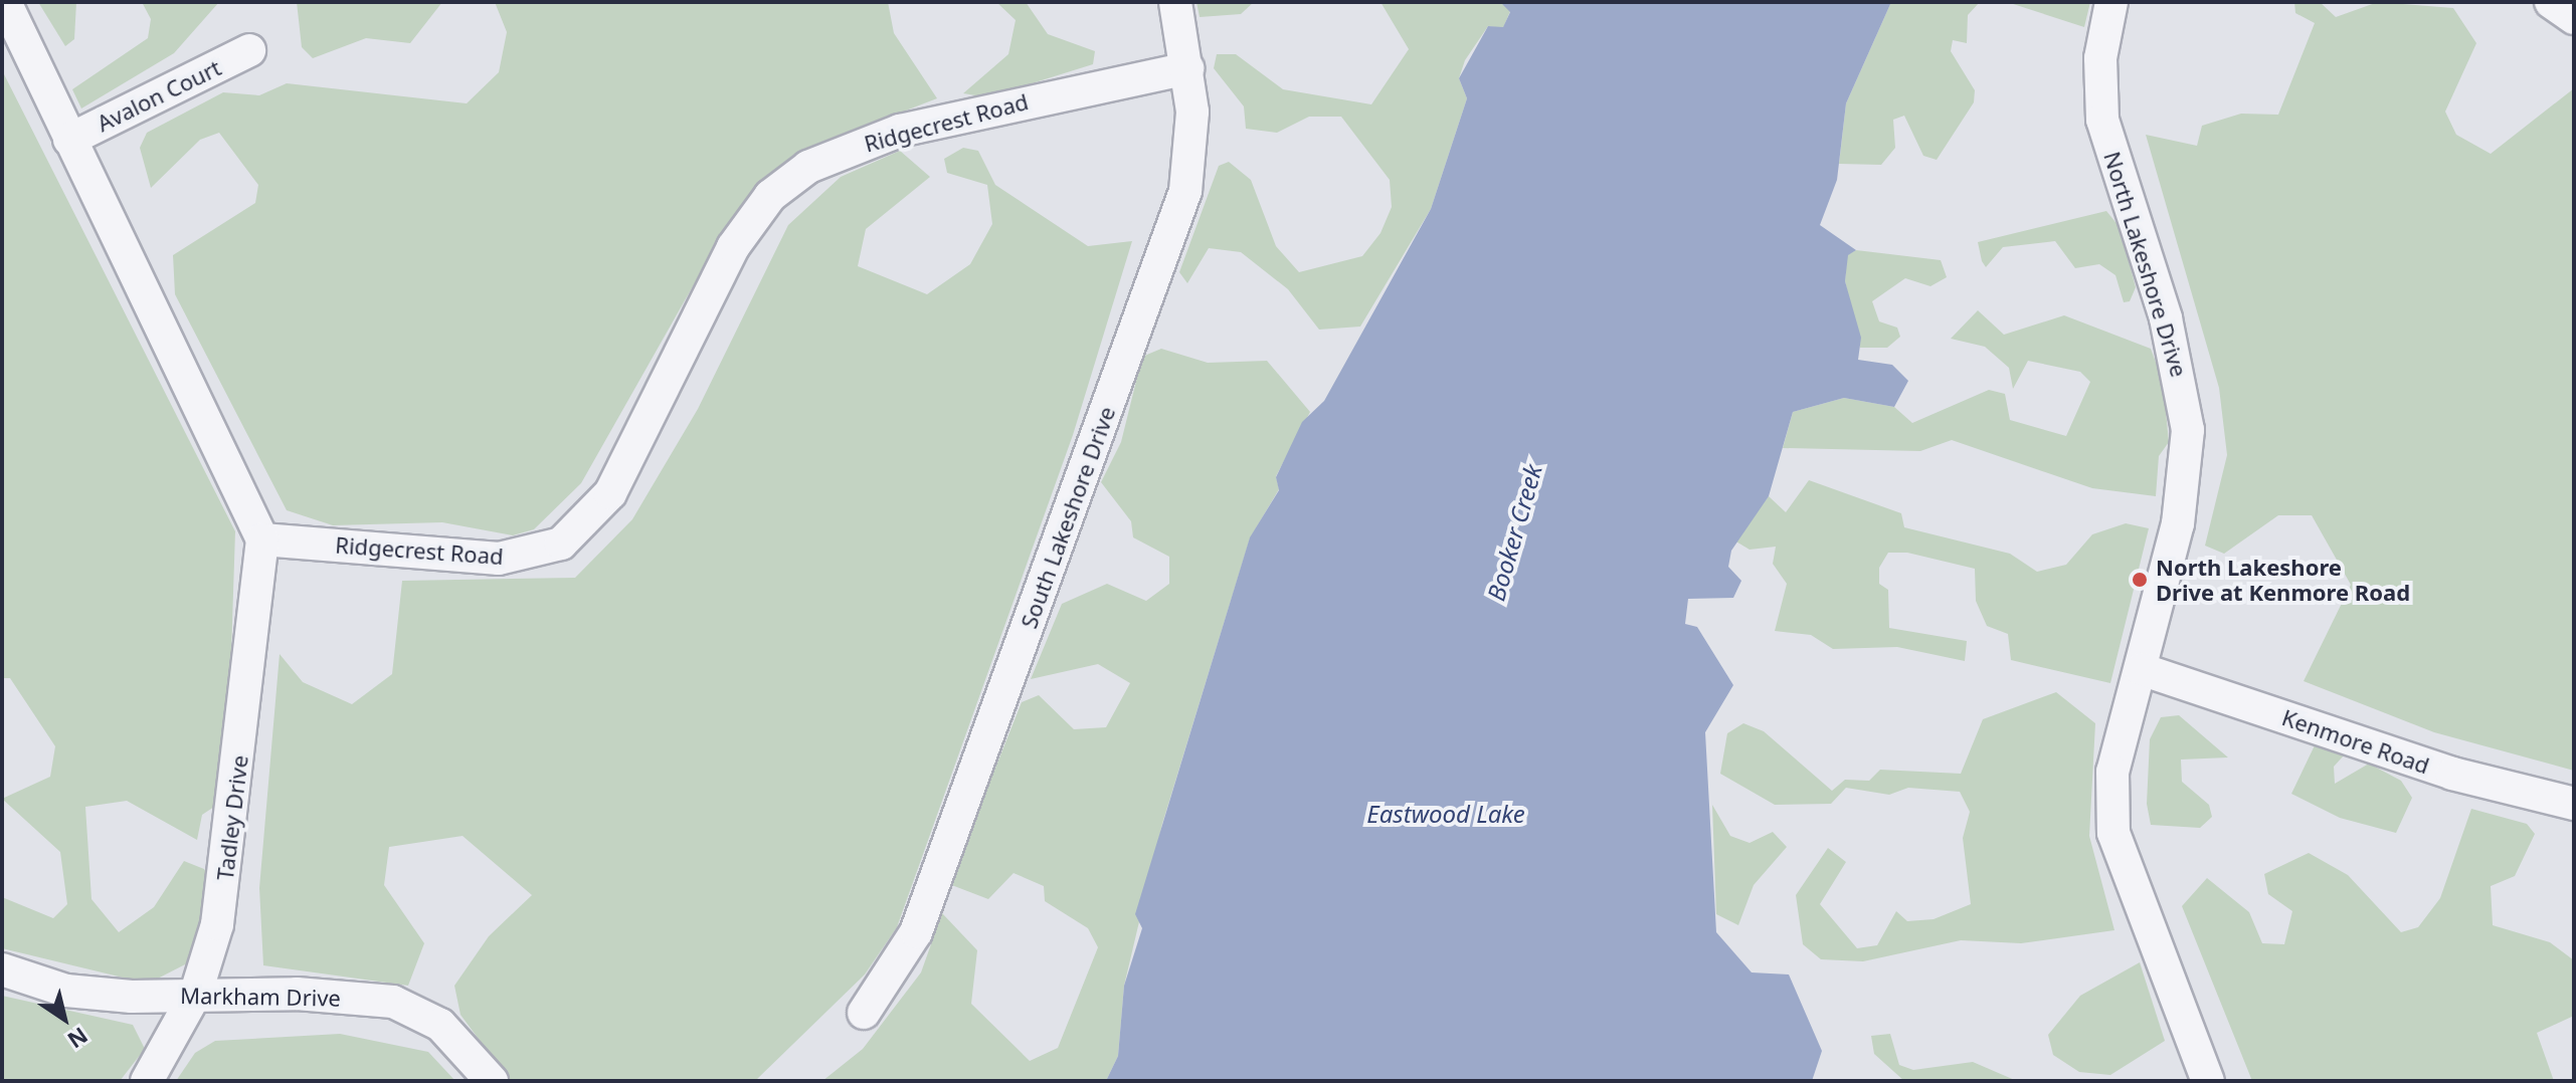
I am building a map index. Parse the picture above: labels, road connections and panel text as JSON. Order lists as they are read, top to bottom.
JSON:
{
  "streets": {
    "street": [
      "Avalon Court",
      "Ridgecrest Road",
      "North Lakeshore Drive",
      "South Lakeshore Drive",
      "Kenmore Road",
      "Tadley Drive",
      "Markham Drive"
    ]
  },
  "crossings": [
    ["Ridgecrest Road", "South Lakeshore Drive"],
    ["Ridgecrest Road", "Tadley Drive"],
    ["North Lakeshore Drive", "Kenmore Road"],
    ["Tadley Drive", "Markham Drive"]
  ],
  "water": ["Booker Creek", "Eastwood Lake"],
  "places": ["North Lakeshore Drive at Kenmore Road"],
  "north": "bottom right"
}
